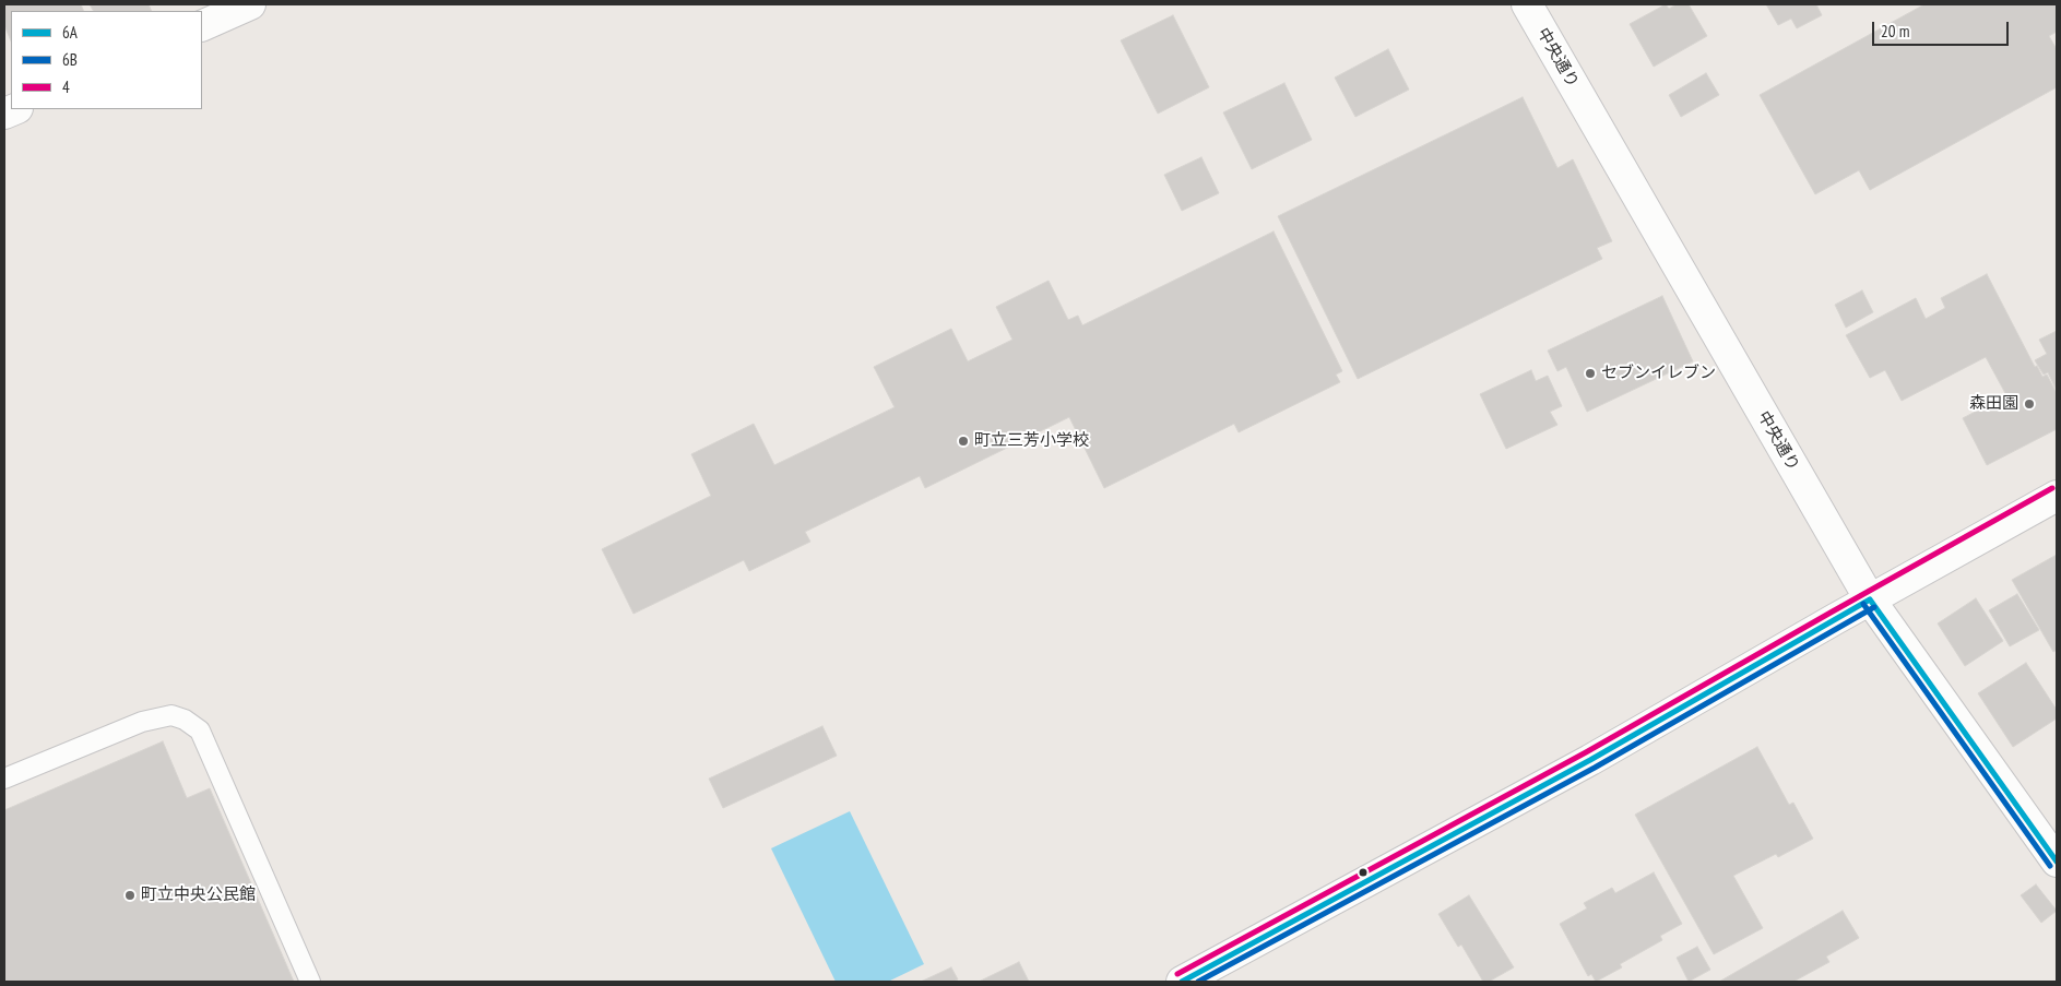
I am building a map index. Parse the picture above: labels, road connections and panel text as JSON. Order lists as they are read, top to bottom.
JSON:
{
  "streets": {
    "street": ["中央通り"]
  },
  "places": [
    "セブンイレブン",
    "森田園",
    "町立三芳小学校",
    "町立中央公民館"
  ],
  "lines": ["transit line 4", "transit line 6A", "transit line 6B"],
  "legend": ["6A", "6B", "4"],
  "scale_bar": "20 m"
}
